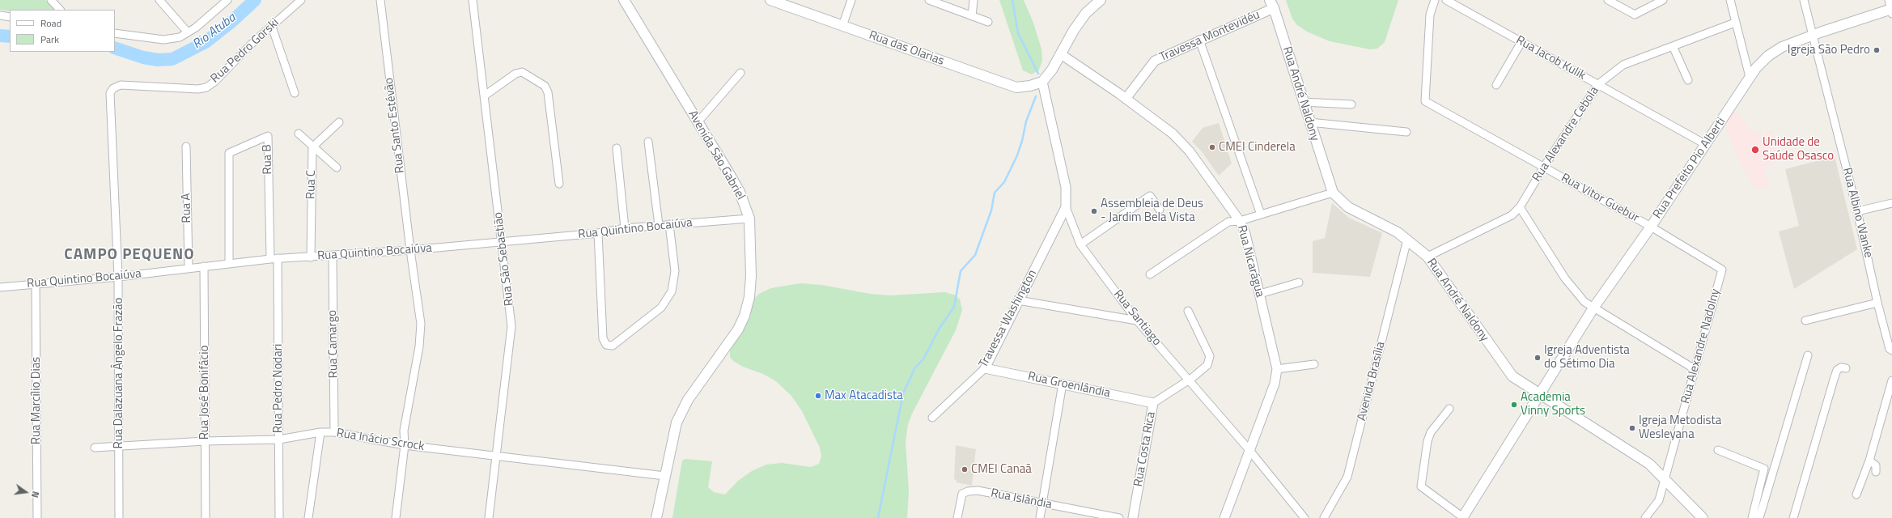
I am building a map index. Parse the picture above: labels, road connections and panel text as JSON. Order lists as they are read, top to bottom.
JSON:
{
  "streets": {
    "main road": [
      "Rua das Olarias",
      "Rua André Naldony",
      "Avenida São Gabriel",
      "Rua Prefeito Pio Alberti"
    ],
    "street": [
      "Travessa Montevidéu",
      "Rua Pedro Gorski",
      "Rua Jacob Kulik",
      "Rua Santo Estévão",
      "Rua Alexandre Cebola",
      "Rua B",
      "Rua C",
      "Rua Vitor Guebur",
      "Rua A",
      "Rua Albino Wanke",
      "Rua Quintino Bocaiúva",
      "Rua São Sebastião",
      "Rua Nicarágua",
      "Rua Santiago",
      "Travessa Washington",
      "Rua Camargo",
      "Rua Alexandre Nadolny",
      "Rua Dalazuana Ângelo Frazão",
      "Avenida Brasília",
      "Rua Groenlândia",
      "Rua Pedro Nodari",
      "Rua José Bonifácio",
      "Rua Marcílio Dias",
      "Rua Inácio Scrock",
      "Rua Costa Rica",
      "Rua Islândia"
    ]
  },
  "crossings": [
    ["Travessa Montevidéu", "Rua André Naldony"],
    ["Travessa Montevidéu", "Rua Nicarágua"],
    ["Rua das Olarias", "Rua Santiago"],
    ["Rua Pedro Gorski", "Rua Dalazuana Ângelo Frazão"],
    ["Rua Jacob Kulik", "Rua Alexandre Cebola"],
    ["Rua Jacob Kulik", "Rua Prefeito Pio Alberti"],
    ["Rua André Naldony", "Rua Alexandre Cebola"],
    ["Rua André Naldony", "Rua Prefeito Pio Alberti"],
    ["Rua André Naldony", "Rua Alexandre Nadolny"],
    ["Rua André Naldony", "Avenida Brasília"],
    ["Rua Santo Estévão", "Rua Quintino Bocaiúva"],
    ["Rua Santo Estévão", "Rua Inácio Scrock"],
    ["Rua Alexandre Cebola", "Rua Vitor Guebur"],
    ["Avenida São Gabriel", "Rua Quintino Bocaiúva"],
    ["Avenida São Gabriel", "Rua Inácio Scrock"],
    ["Rua B", "Rua Quintino Bocaiúva"],
    ["Rua B", "Rua Pedro Nodari"],
    ["Rua Prefeito Pio Alberti", "Rua Vitor Guebur"],
    ["Rua Prefeito Pio Alberti", "Rua Albino Wanke"],
    ["Rua C", "Rua Quintino Bocaiúva"],
    ["Rua Vitor Guebur", "Rua Alexandre Nadolny"],
    ["Rua A", "Rua Quintino Bocaiúva"],
    ["Rua Quintino Bocaiúva", "Rua São Sebastião"],
    ["Rua Quintino Bocaiúva", "Rua Camargo"],
    ["Rua Quintino Bocaiúva", "Rua Dalazuana Ângelo Frazão"],
    ["Rua Quintino Bocaiúva", "Rua Pedro Nodari"],
    ["Rua Quintino Bocaiúva", "Rua José Bonifácio"],
    ["Rua Quintino Bocaiúva", "Rua Marcílio Dias"],
    ["Rua São Sebastião", "Rua Inácio Scrock"],
    ["Rua Nicarágua", "Rua Santiago"],
    ["Rua Santiago", "Travessa Washington"],
    ["Rua Santiago", "Rua Costa Rica"],
    ["Travessa Washington", "Rua Groenlândia"],
    ["Rua Camargo", "Rua Inácio Scrock"],
    ["Rua Dalazuana Ângelo Frazão", "Rua Inácio Scrock"],
    ["Rua Groenlândia", "Rua Costa Rica"],
    ["Rua Pedro Nodari", "Rua Inácio Scrock"],
    ["Rua José Bonifácio", "Rua Inácio Scrock"]
  ],
  "districts": ["CAMPO PEQUENO"],
  "water": ["Rio Atuba"],
  "places": [
    "Igreja São Pedro",
    "CMEI Cinderela",
    "Unidade de Saúde Osasco",
    "Assembleia de Deus - Jardim Bela Vista",
    "Igreja Adventista do Sétimo Dia",
    "Max Atacadista",
    "Academia Vinny Sports",
    "Igreja Metodista Wesleyana",
    "CMEI Canaã"
  ],
  "legend": ["Road", "Park"],
  "north": "right"
}
